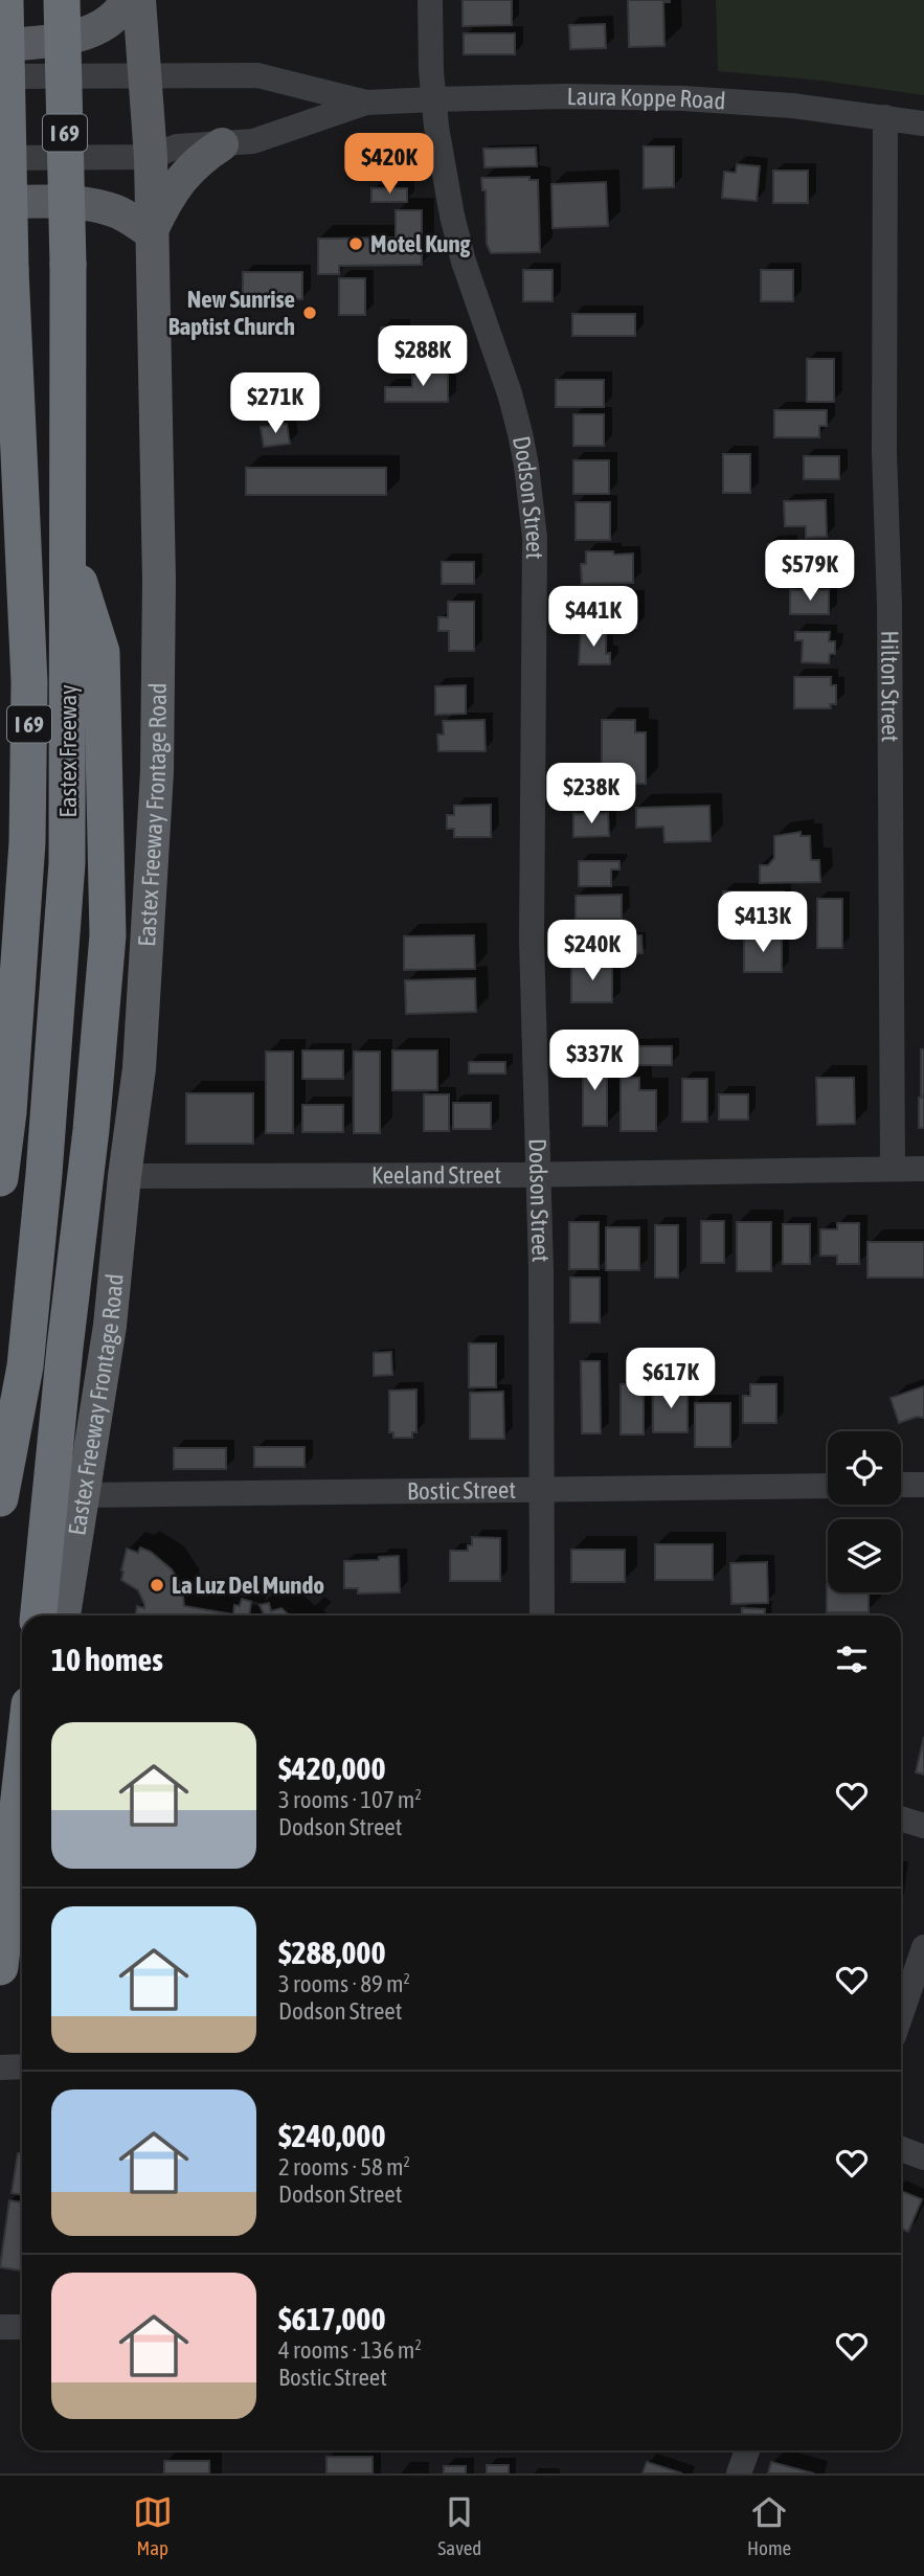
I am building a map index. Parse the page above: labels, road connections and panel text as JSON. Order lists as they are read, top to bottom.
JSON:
{
  "streets": {
    "highway": ["I 69", "Eastex Freeway"],
    "main road": ["Eastex Freeway Frontage Road"],
    "street": [
      "Laura Koppe Road",
      "Dodson Street",
      "Hilton Street",
      "Keeland Street",
      "Bostic Street"
    ]
  },
  "crossings": [
    ["Laura Koppe Road", "Dodson Street"],
    ["Laura Koppe Road", "Hilton Street"],
    ["Laura Koppe Road", "Eastex Freeway Frontage Road"],
    ["Dodson Street", "Keeland Street"],
    ["Dodson Street", "Bostic Street"],
    ["Hilton Street", "Keeland Street"],
    ["Eastex Freeway Frontage Road", "Keeland Street"],
    ["Eastex Freeway Frontage Road", "Bostic Street"]
  ],
  "places": ["Motel Kung", "New Sunrise Baptist Church", "La Luz Del Mundo"],
  "page": {
    "price": [
      "$420K",
      "$288K",
      "$271K",
      "$579K",
      "$441K",
      "$238K",
      "$413K",
      "$240K",
      "$337K",
      "$617K"
    ],
    "heading": "10 homes",
    "list": [
      {
        "name": "$420,000",
        "note": "3 rooms · 107 m² · Dodson Street"
      },
      {
        "name": "$288,000",
        "note": "3 rooms · 89 m² · Dodson Street"
      },
      {
        "name": "$240,000",
        "note": "2 rooms · 58 m² · Dodson Street"
      },
      {
        "name": "$617,000",
        "note": "4 rooms · 136 m² · Bostic Street"
      }
    ],
    "tabs": ["Map", "Saved", "Home"]
  }
}
